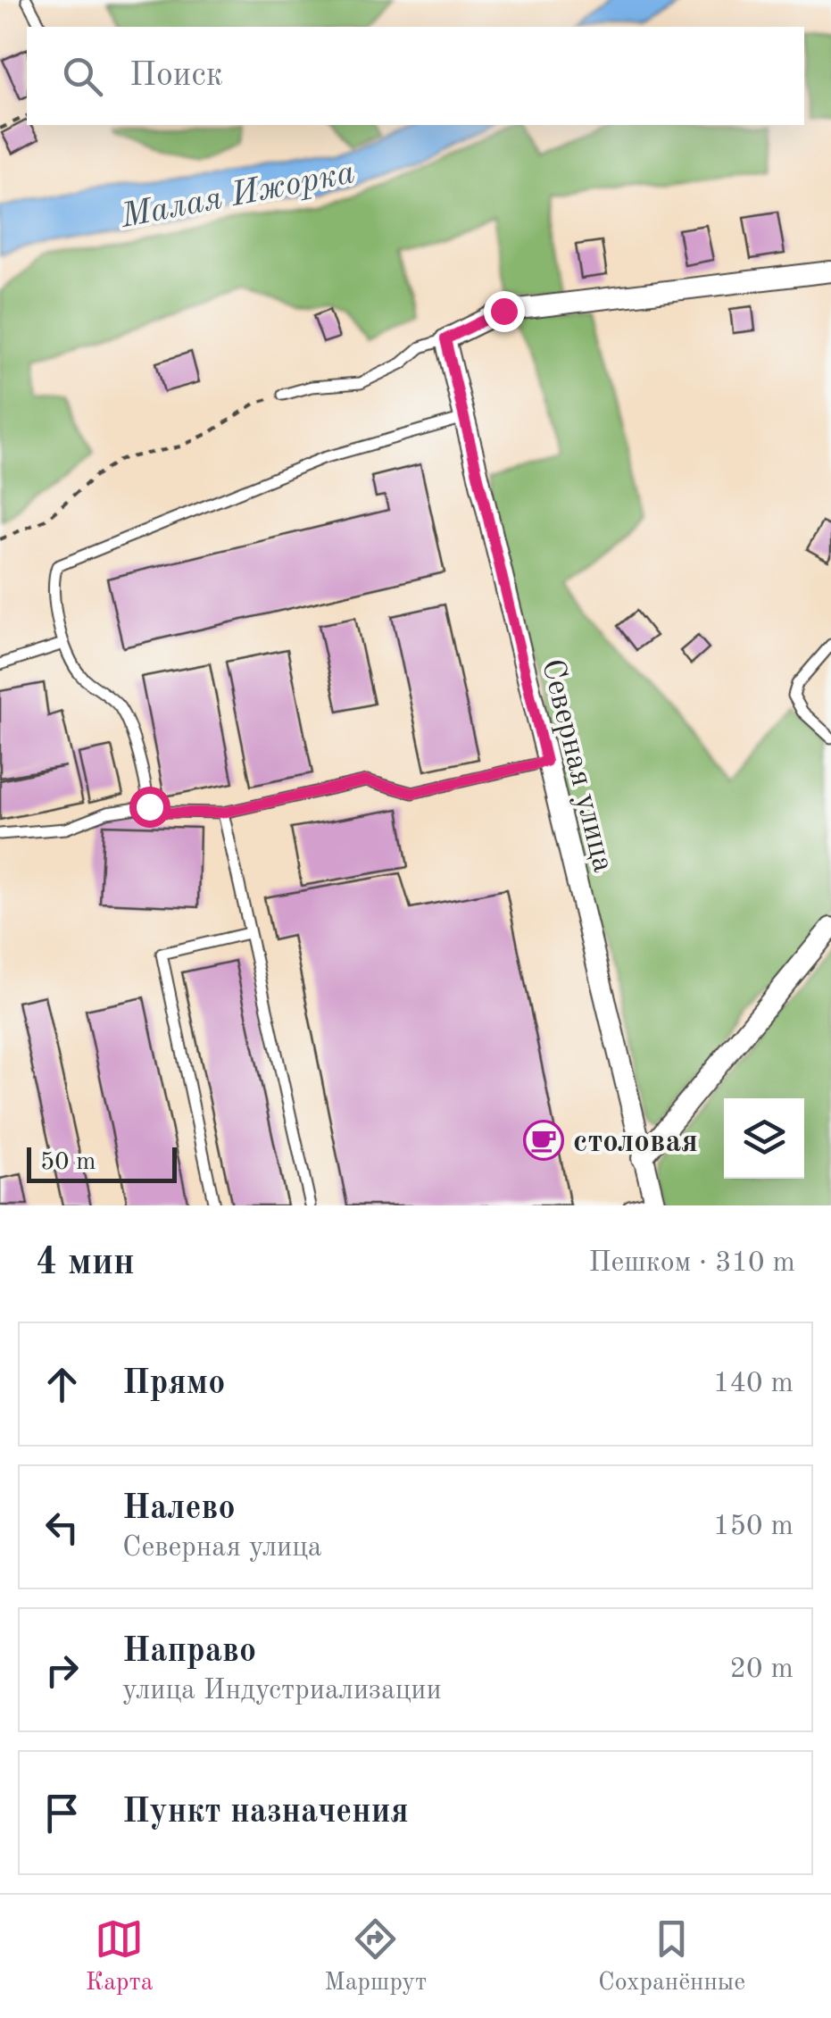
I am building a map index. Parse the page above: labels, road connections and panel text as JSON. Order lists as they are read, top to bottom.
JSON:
{
  "streets": {
    "street": ["Северная улица"]
  },
  "water": ["Малая Ижорка"],
  "places": {
    "cafe": ["столовая"]
  },
  "scale_bar": "50 m",
  "page": {
    "search": "Поиск",
    "scale": "50 m",
    "heading": ["4 мин", "Пешком · 310 m"],
    "list": [
      ["Прямо", "140 m"],
      ["Налево", "Северная улица", "150 m"],
      ["Направо", "улица Индустриализации", "20 m"],
      "Пункт назначения"
    ],
    "nav": ["Карта", "Маршрут", "Сохранённые"]
  }
}
